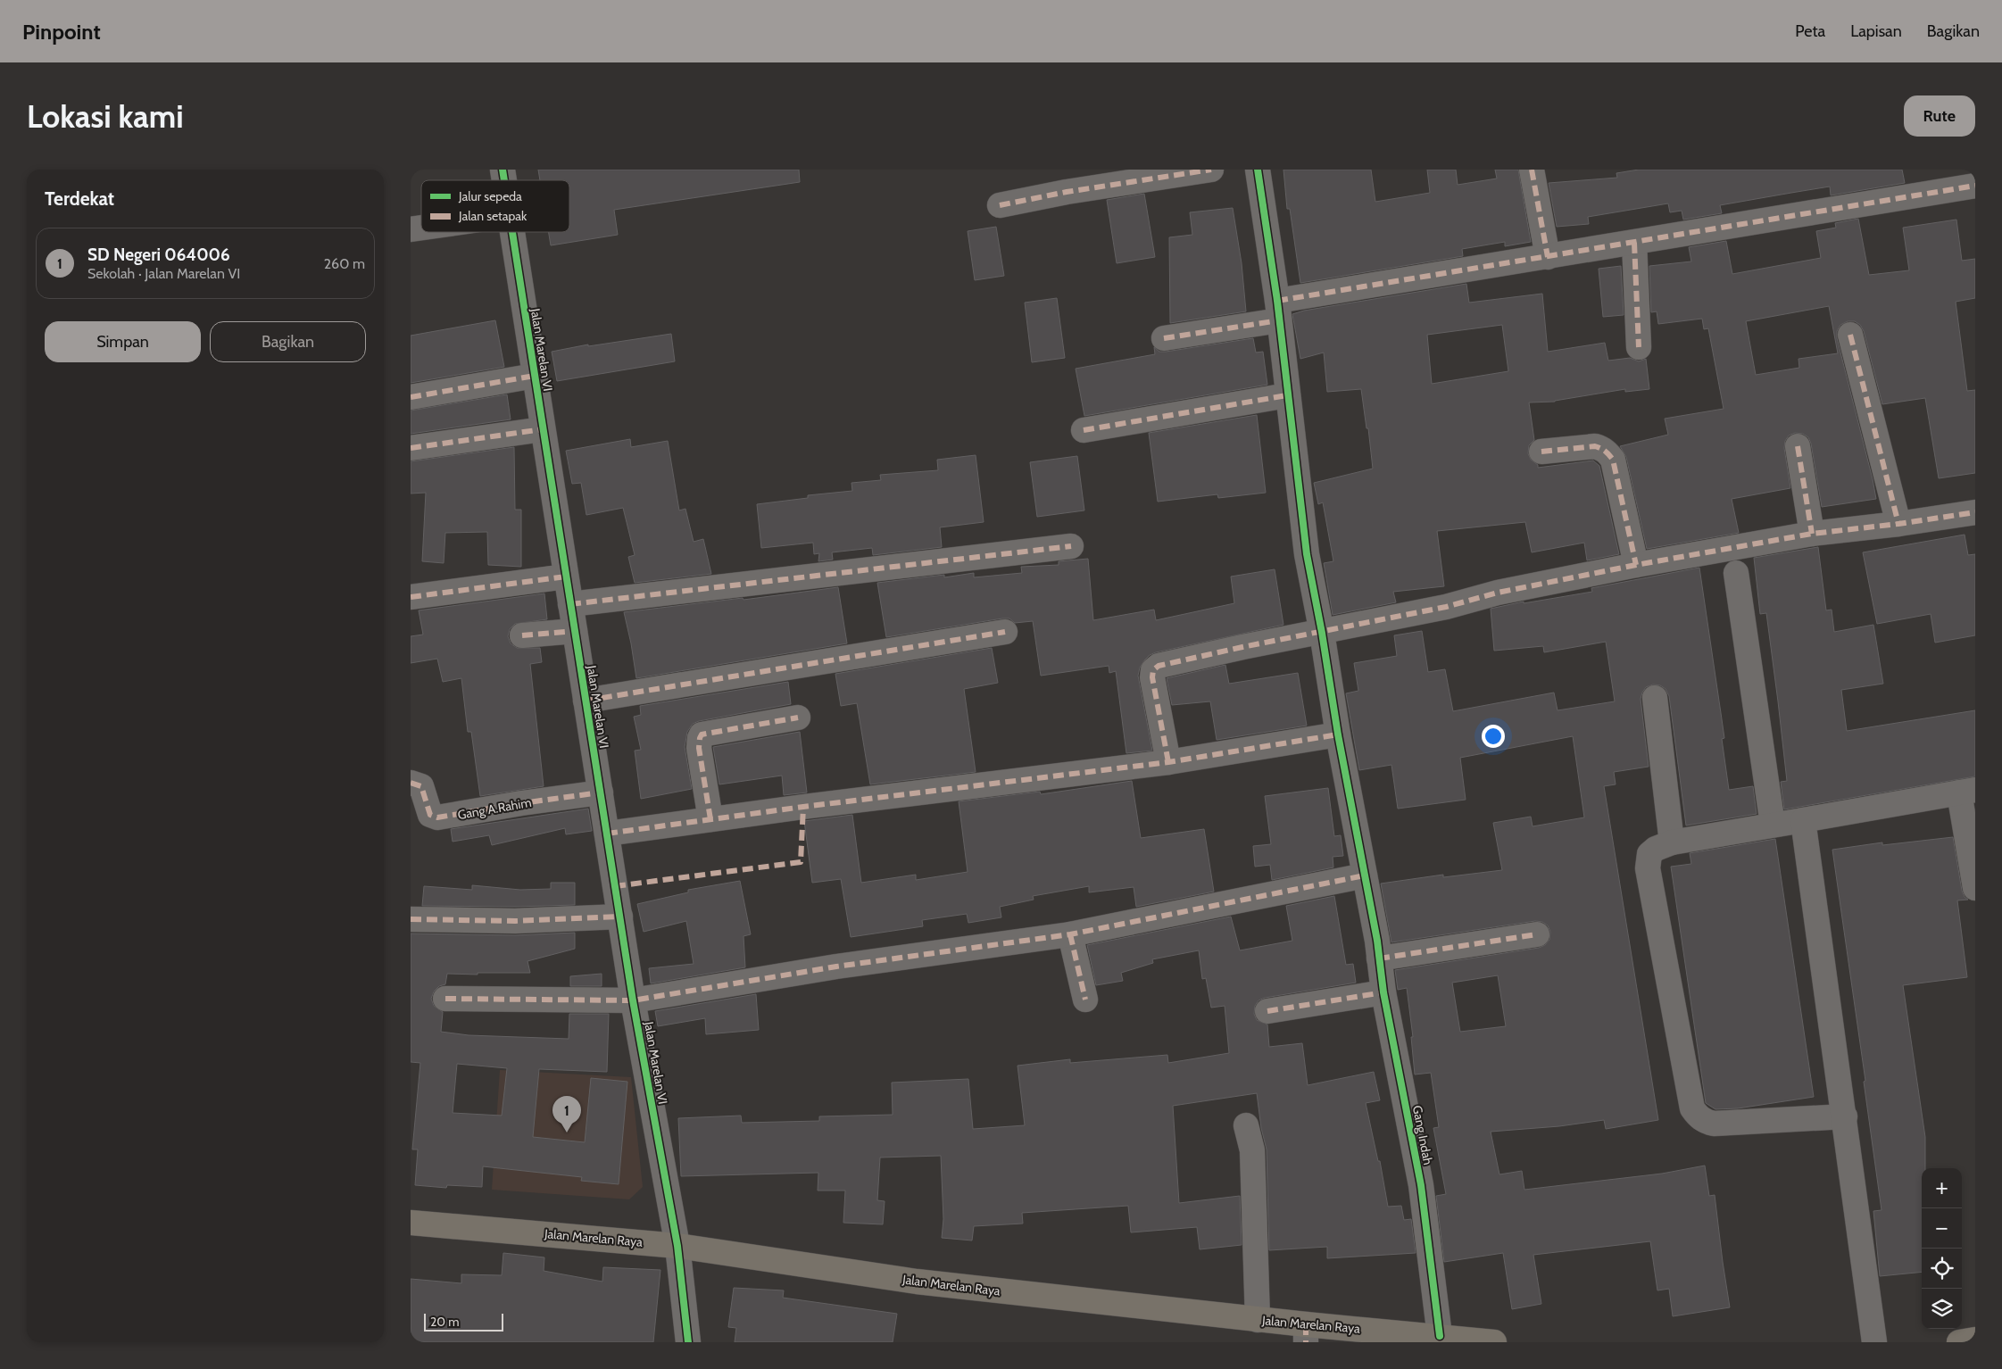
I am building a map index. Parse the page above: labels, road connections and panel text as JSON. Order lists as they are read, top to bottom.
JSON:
{
  "streets": {
    "main road": ["Jalan Marelan Raya"],
    "street": ["Jalan Marelan VI", "Gang A.Rahim", "Gang Indah"]
  },
  "crossings": [
    ["Jalan Marelan VI", "Gang A.Rahim"],
    ["Jalan Marelan VI", "Jalan Marelan Raya"],
    ["Gang Indah", "Jalan Marelan Raya"]
  ],
  "legend": ["Jalur sepeda", "Jalan setapak"],
  "scale_bar": "20 m",
  "page": {
    "header": "Pinpoint",
    "nav": ["Peta", "Lapisan", "Bagikan"],
    "buttons": [
      "Rute",
      ["Simpan", "Bagikan"]
    ],
    "title": "Lokasi kami",
    "heading": "Terdekat",
    "list": [
      {
        "mark": "1",
        "name": "SD Negeri 064006",
        "note": "Sekolah · Jalan Marelan VI",
        "value": "260 m"
      }
    ],
    "pins": "1",
    "map_buttons": ["+", "−"],
    "scale": "20 m"
  }
}
